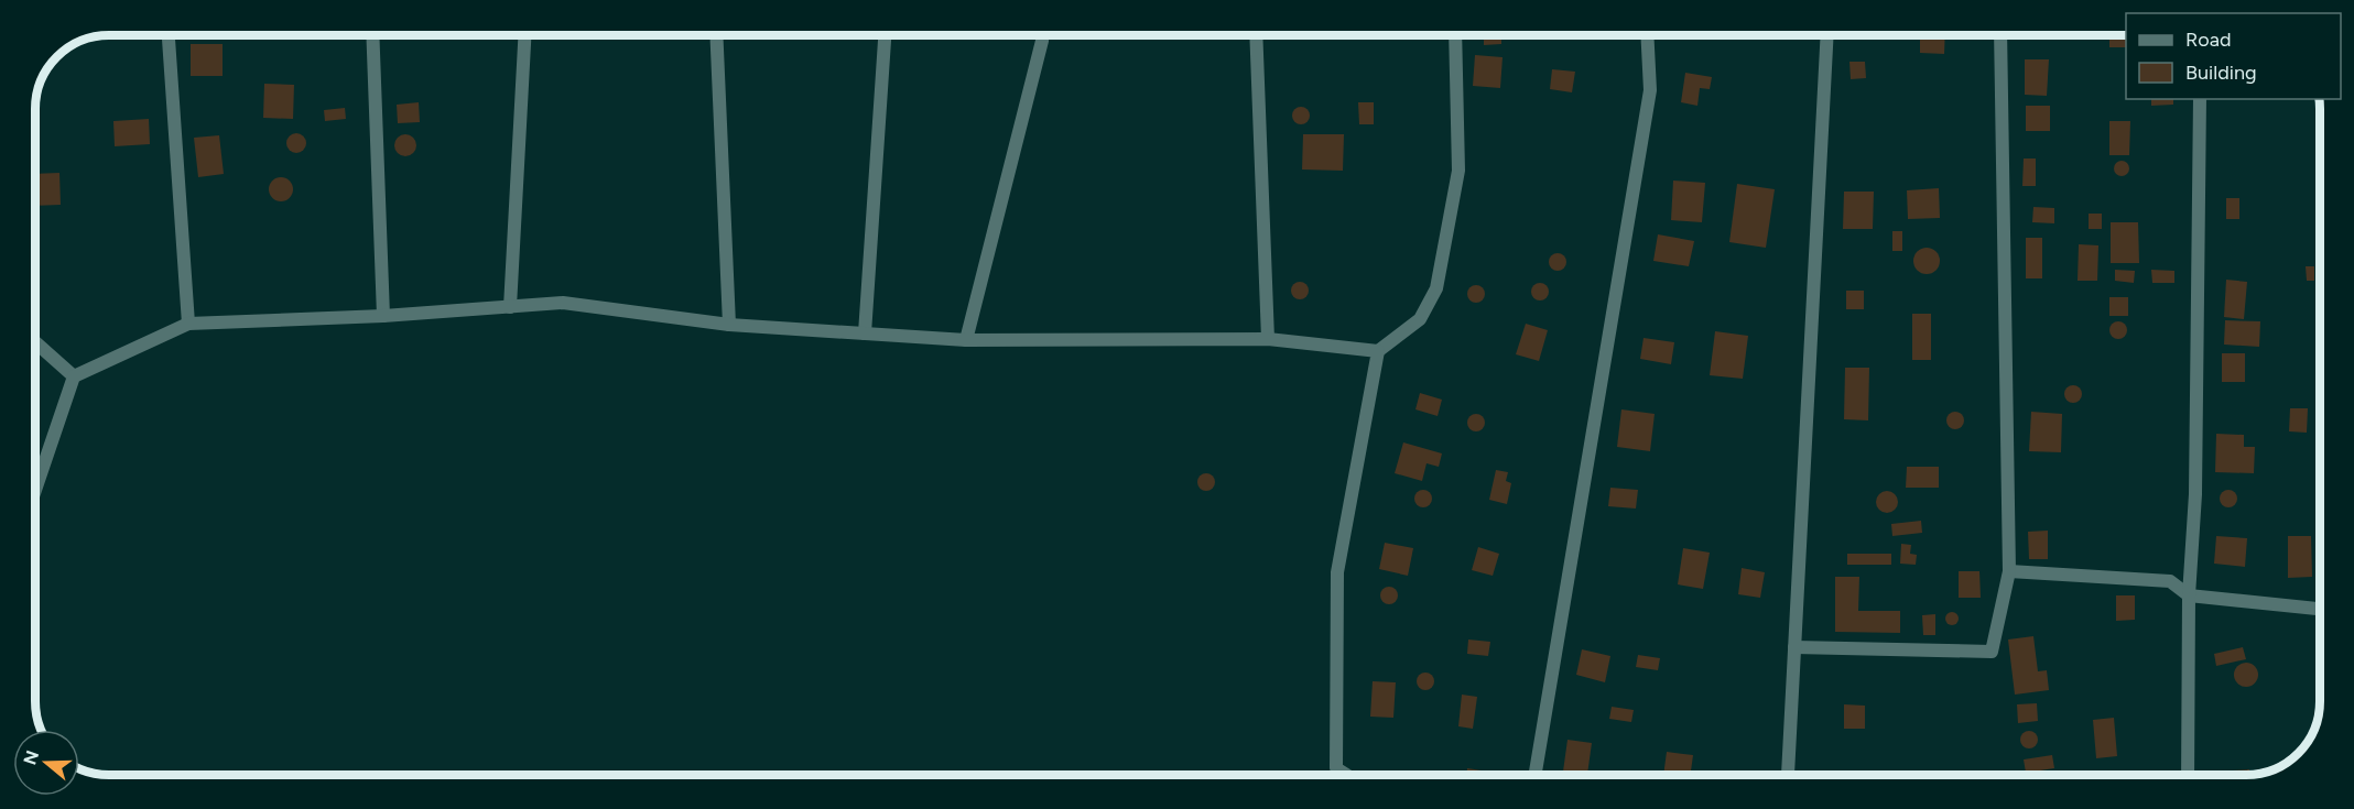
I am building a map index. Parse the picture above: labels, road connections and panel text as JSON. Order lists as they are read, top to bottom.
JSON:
{
  "legend": ["Road", "Building"],
  "north": "left"
}
